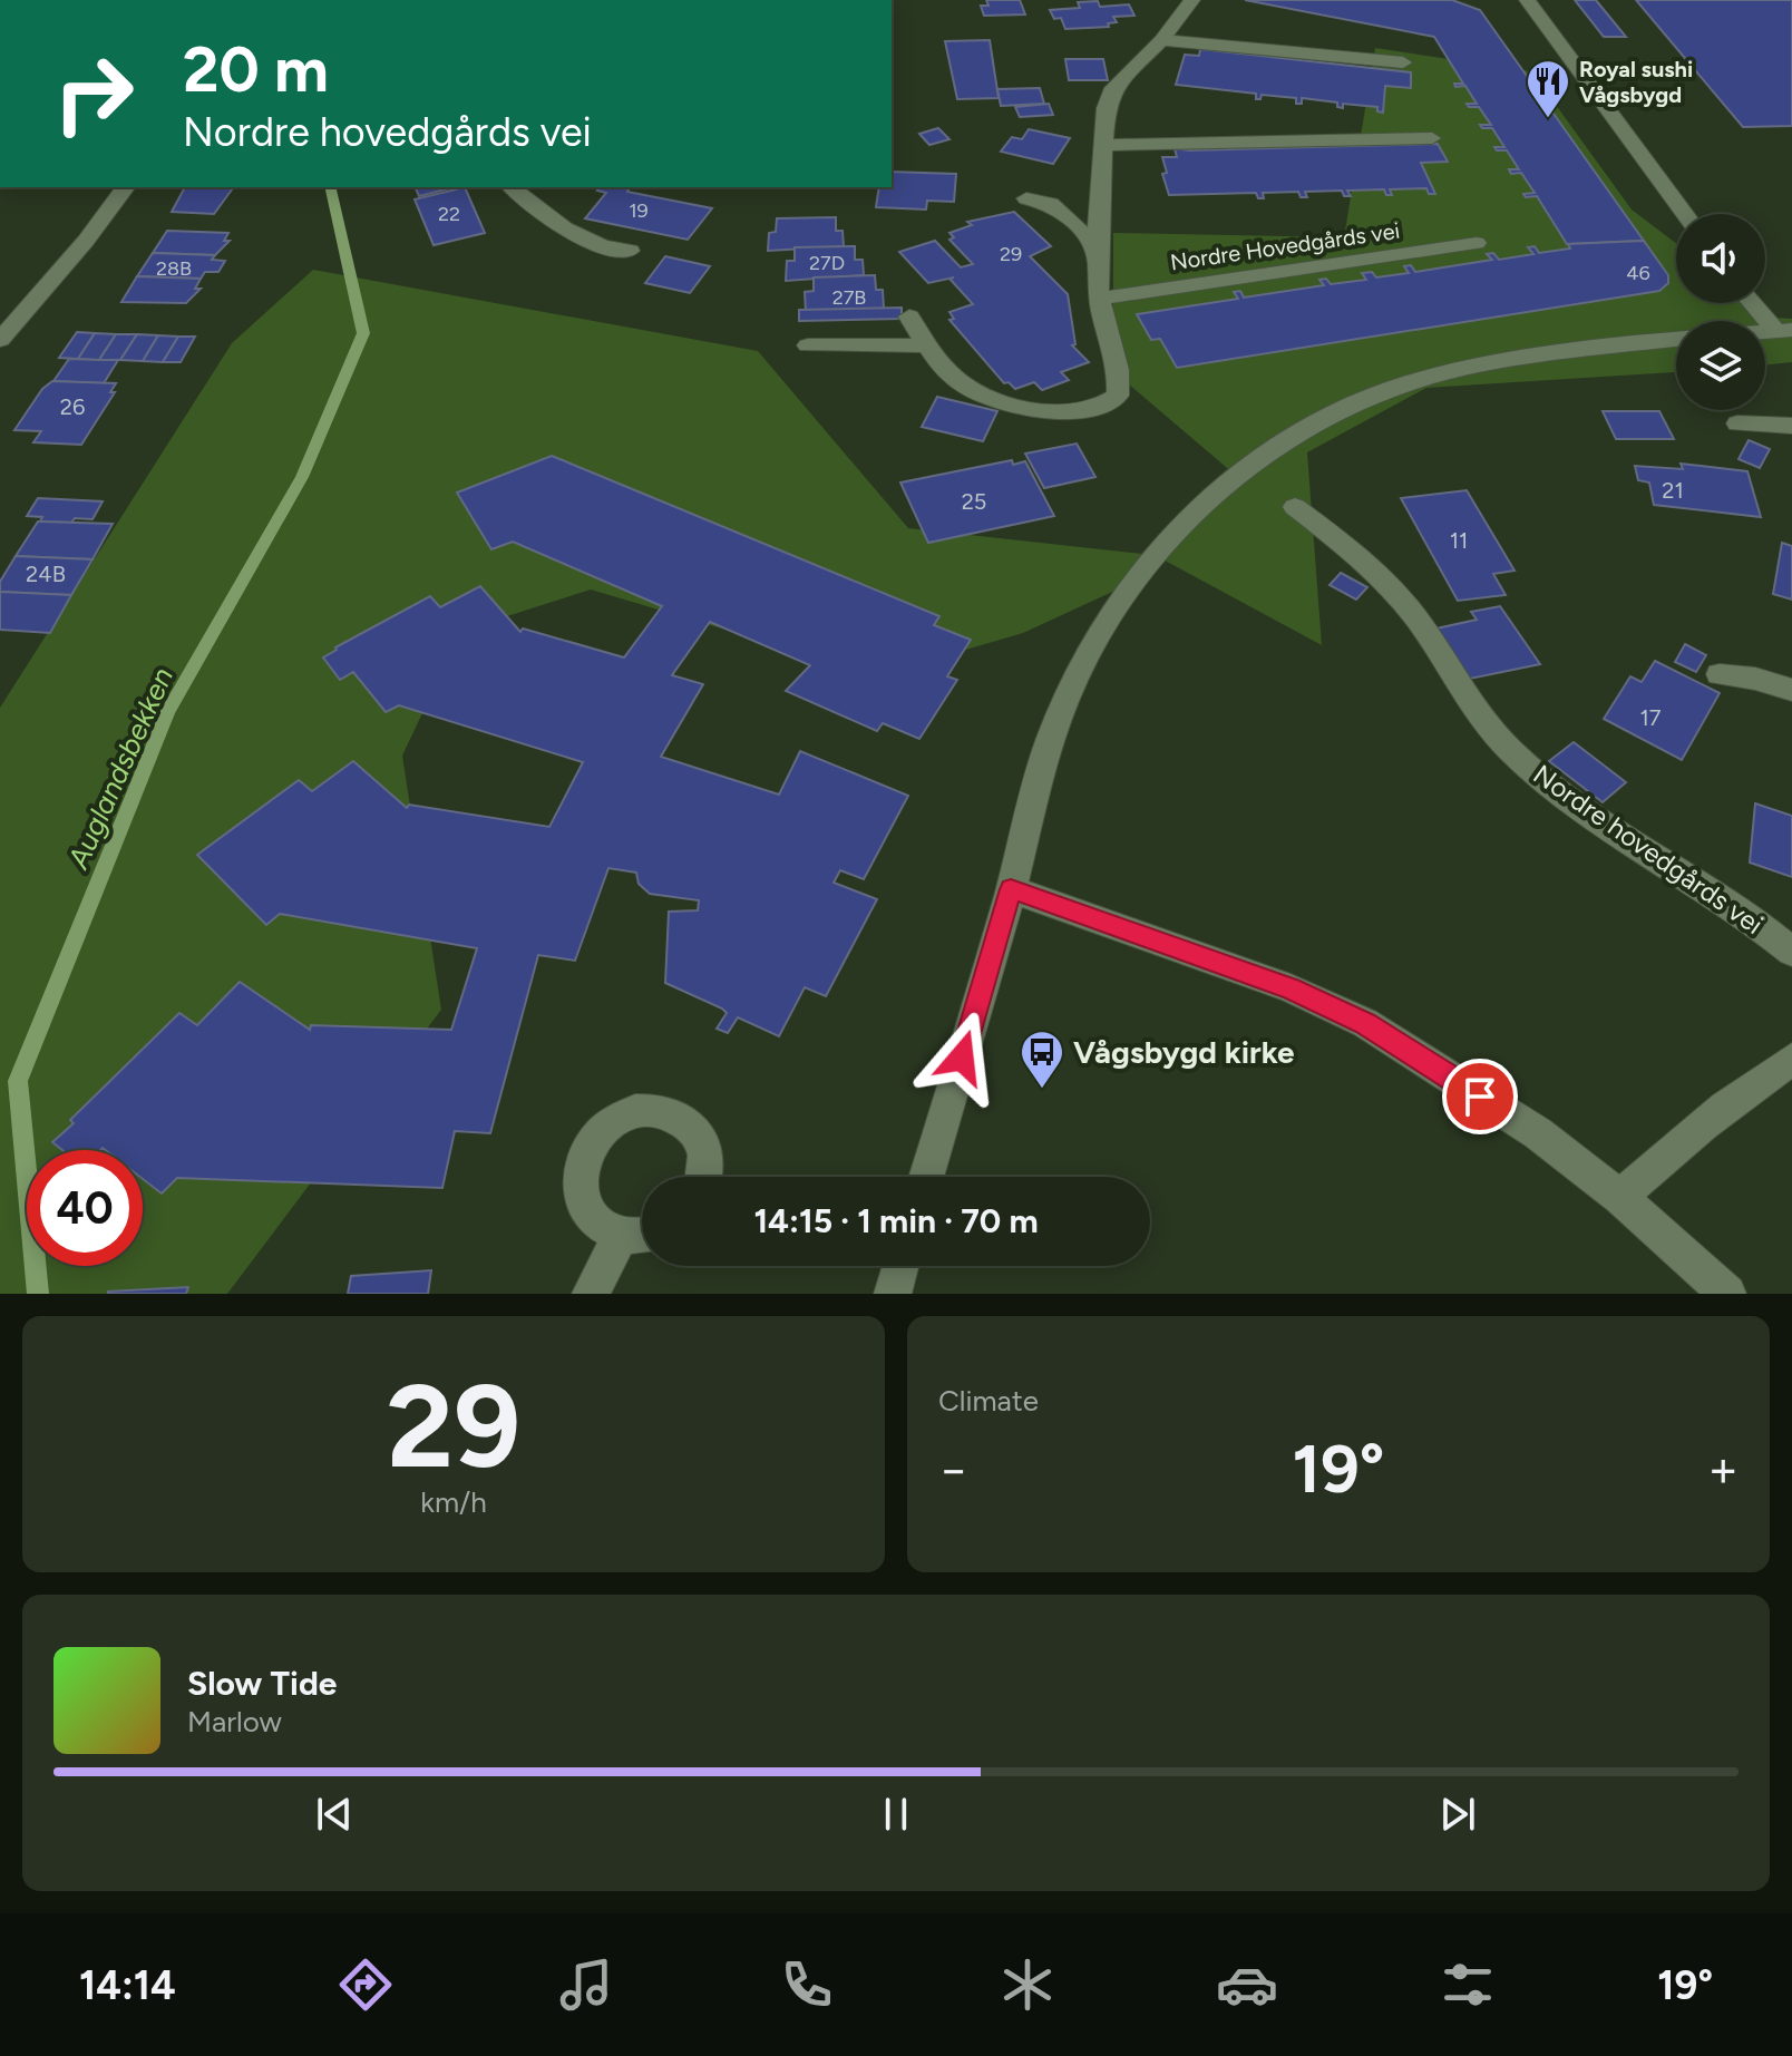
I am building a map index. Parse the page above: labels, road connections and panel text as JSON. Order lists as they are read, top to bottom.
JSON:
{
  "streets": {
    "street": ["Nordre Hovedgårds vei", "Nordre hovedgårds vei"]
  },
  "water": ["Auglandsbekken"],
  "places": {
    "restaurant": ["Royal sushi Vågsbygd"],
    "bus stop": ["Vågsbygd kirke"]
  },
  "house_numbers": [
    "19",
    "22",
    "29",
    "27D",
    "28B",
    "46",
    "27B",
    "26",
    "21",
    "25",
    "11",
    "24B",
    "17"
  ],
  "page": {
    "turn": ["20 m", "Nordre hovedgårds vei"],
    "limit": "40",
    "trip": "14:15 · 1 min · 70 m",
    "tile": [
      ["29", "km/h"],
      "Climate"
    ],
    "heat": ["−", "19°", "+"],
    "song": ["Slow Tide", "Marlow"],
    "tabs": ["14:14", "19°"]
  }
}
